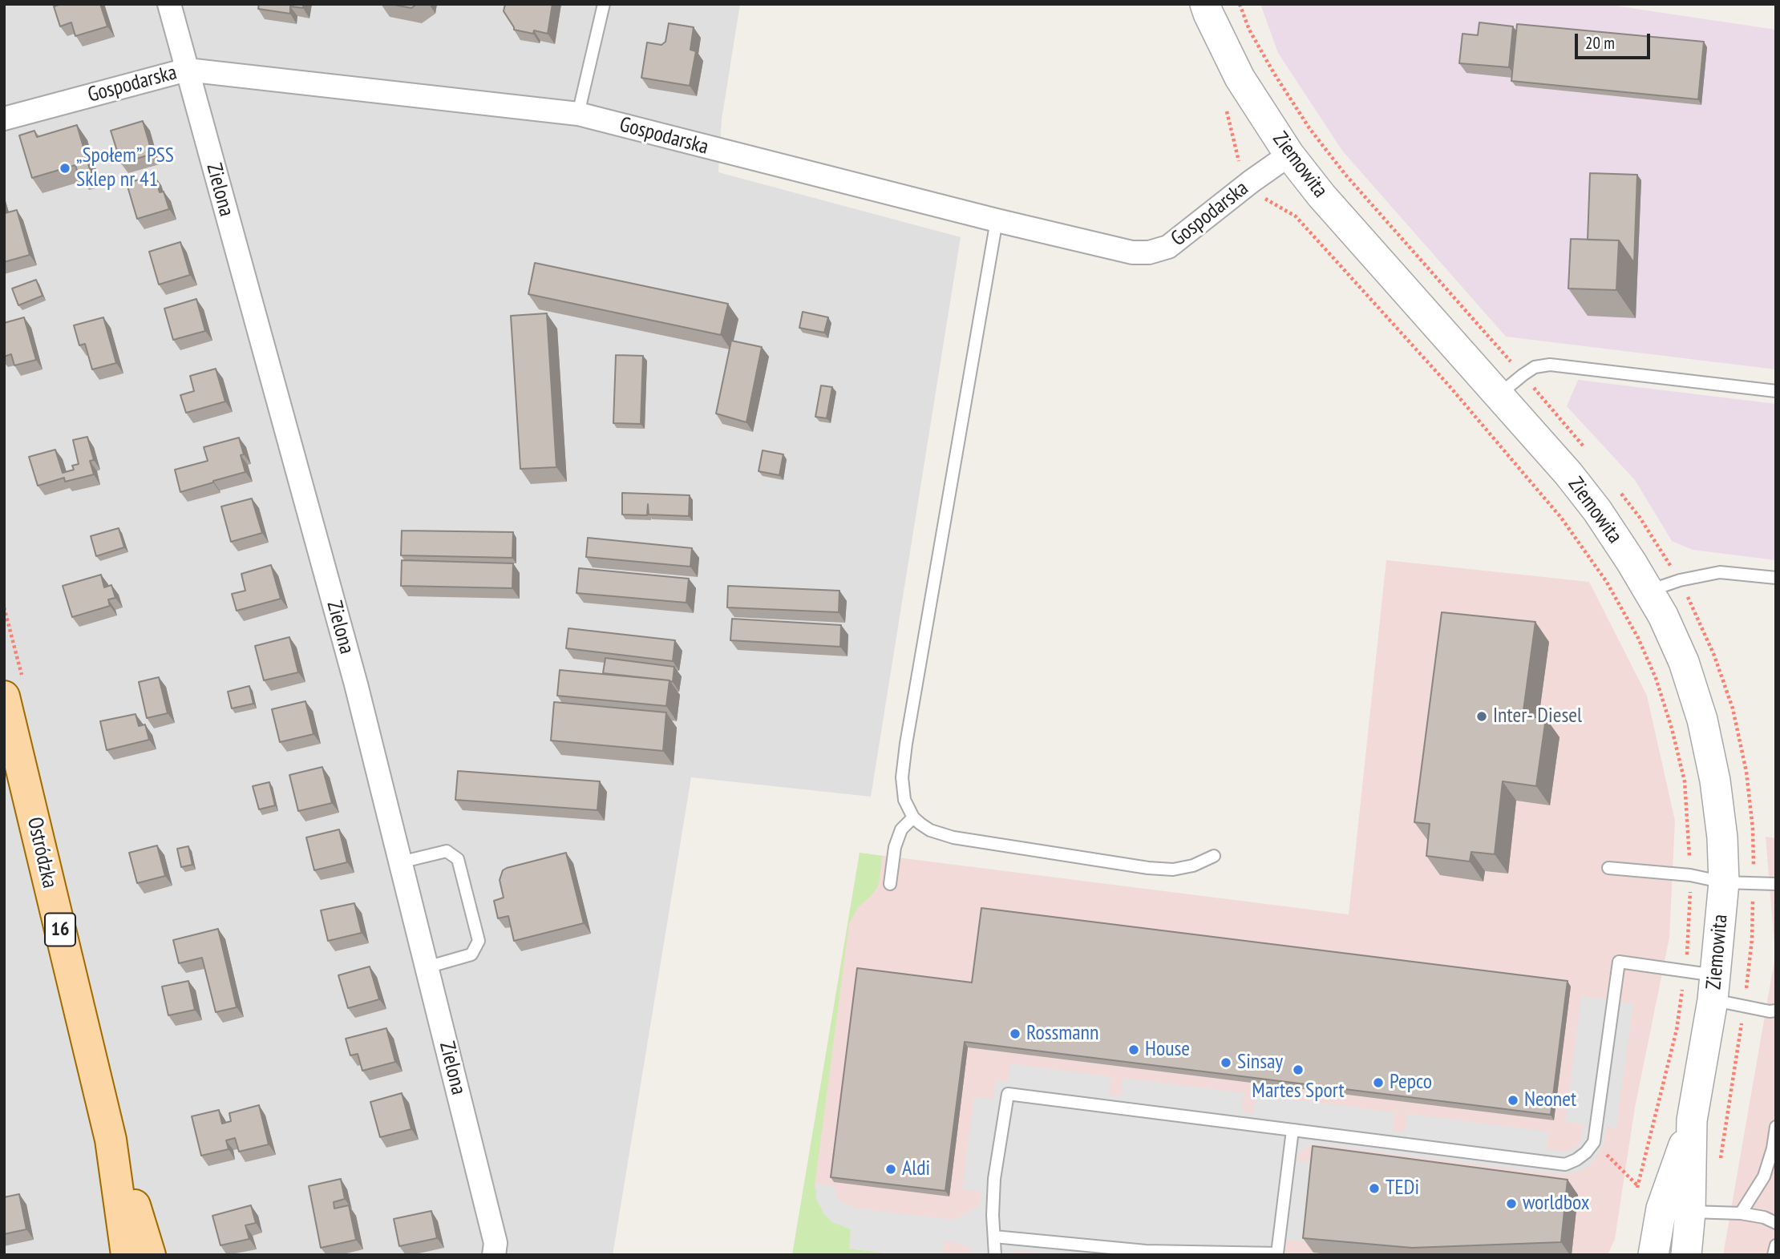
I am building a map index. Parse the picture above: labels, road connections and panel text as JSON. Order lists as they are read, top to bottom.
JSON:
{
  "streets": {
    "main road": ["Ostródzka", "16"],
    "street": ["Gospodarska", "Ziemowita", "Zielona"]
  },
  "crossings": [
    ["Gospodarska", "Ziemowita"],
    ["Gospodarska", "Zielona"]
  ],
  "places": [
    "„Społem” PSS Sklep nr 41",
    "Inter- Diesel",
    "Rossmann",
    "House",
    "Sinsay",
    "Martes Sport",
    "Pepco",
    "Neonet",
    "Aldi",
    "TEDi",
    "worldbox"
  ],
  "scale_bar": "20 m"
}
